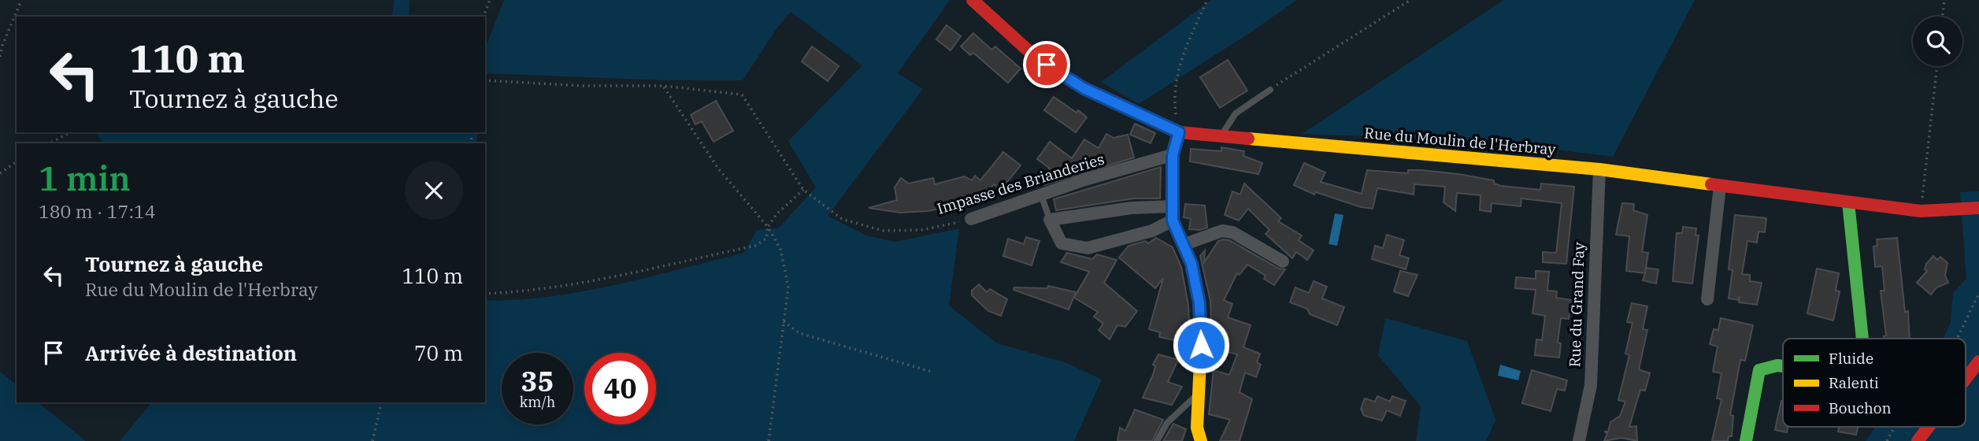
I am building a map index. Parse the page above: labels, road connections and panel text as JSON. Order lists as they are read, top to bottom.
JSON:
{
  "streets": {
    "street": ["Rue du Moulin de l'Herbray", "Impasse des Brianderies", "Rue du Grand Fay"]
  },
  "crossings": [
    ["Rue du Moulin de l'Herbray", "Rue du Grand Fay"]
  ],
  "legend": ["Fluide", "Ralenti", "Bouchon"],
  "page": {
    "turn": ["110 m", "Tournez à gauche"],
    "heading": ["1 min", "180 m · 17:14"],
    "list": [
      {
        "name": "Tournez à gauche",
        "note": "Rue du Moulin de l'Herbray",
        "value": "110 m"
      },
      {
        "name": "Arrivée à destination",
        "value": "70 m"
      }
    ],
    "speed": "35 km/h",
    "limit": "40"
  }
}
